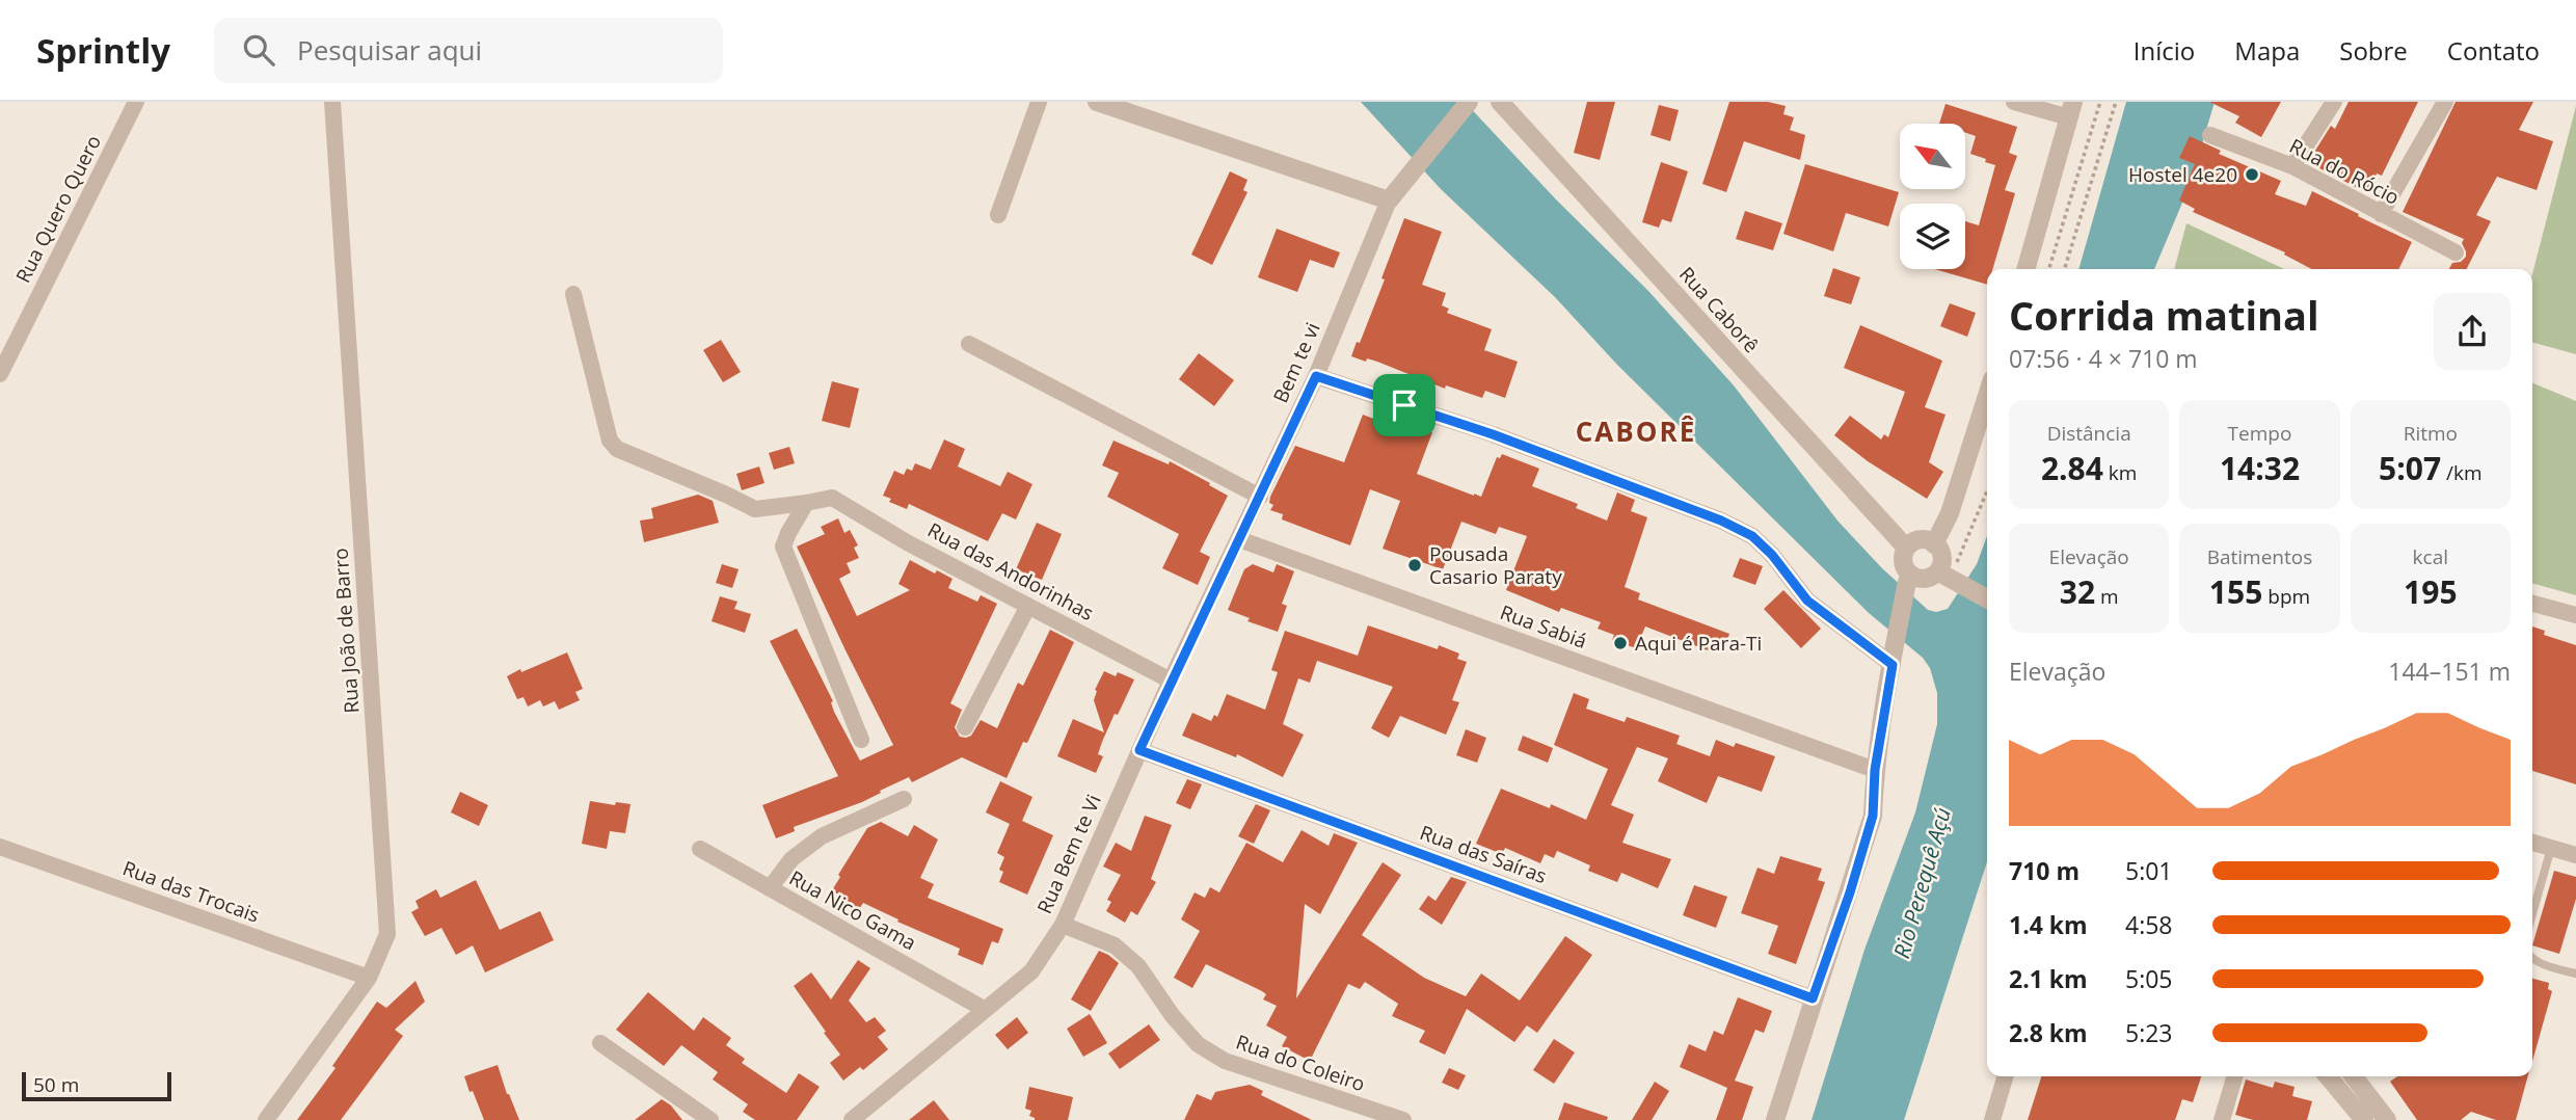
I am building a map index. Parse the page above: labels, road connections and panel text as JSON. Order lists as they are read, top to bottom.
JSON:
{
  "streets": {
    "street": [
      "Rua do Rócio",
      "Rua Quero Quero",
      "Rua Caborê",
      "Bem te vi",
      "Rua das Andorinhas",
      "Rua Sabiá",
      "Rua João de Barro",
      "Rua Bem te Vi",
      "Rua das Saíras",
      "Rua das Trocais",
      "Rua Nico Gama",
      "Rua do Coleiro"
    ]
  },
  "crossings": [
    ["Bem te vi", "Rua Sabiá"],
    ["Bem te vi", "Rua Bem te Vi"],
    ["Rua das Andorinhas", "Rua Bem te Vi"],
    ["Rua Sabiá", "Rua Bem te Vi"],
    ["Rua João de Barro", "Rua das Trocais"],
    ["Rua Bem te Vi", "Rua das Saíras"],
    ["Rua Bem te Vi", "Rua Nico Gama"],
    ["Rua Bem te Vi", "Rua do Coleiro"]
  ],
  "districts": ["CABORÊ"],
  "water": ["Rio Perequê Açú"],
  "places": ["Hostel 4e20", "Pousada Casario Paraty", "Aqui é Para-Ti"],
  "scale_bar": "50 m",
  "north": "top left",
  "page": {
    "header": "Sprintly",
    "search": "Pesquisar aqui",
    "nav": [
      "Início",
      "Mapa",
      "Sobre",
      "Contato"
    ],
    "heading": ["Corrida matinal", "07:56 · 4 × 710 m"],
    "stats": [
      ["Distância", "2.84 km"],
      ["Tempo", "14:32"],
      ["Ritmo", "5:07 /km"],
      ["Elevação", "32 m"],
      ["Batimentos", "155 bpm"],
      ["kcal", "195"]
    ],
    "chart": ["Elevação", "144–151 m"],
    "list": [
      {
        "name": "710 m",
        "note": "5:01"
      },
      {
        "name": "1.4 km",
        "note": "4:58"
      },
      {
        "name": "2.1 km",
        "note": "5:05"
      },
      {
        "name": "2.8 km",
        "note": "5:23"
      }
    ],
    "scale": "50 m"
  }
}
